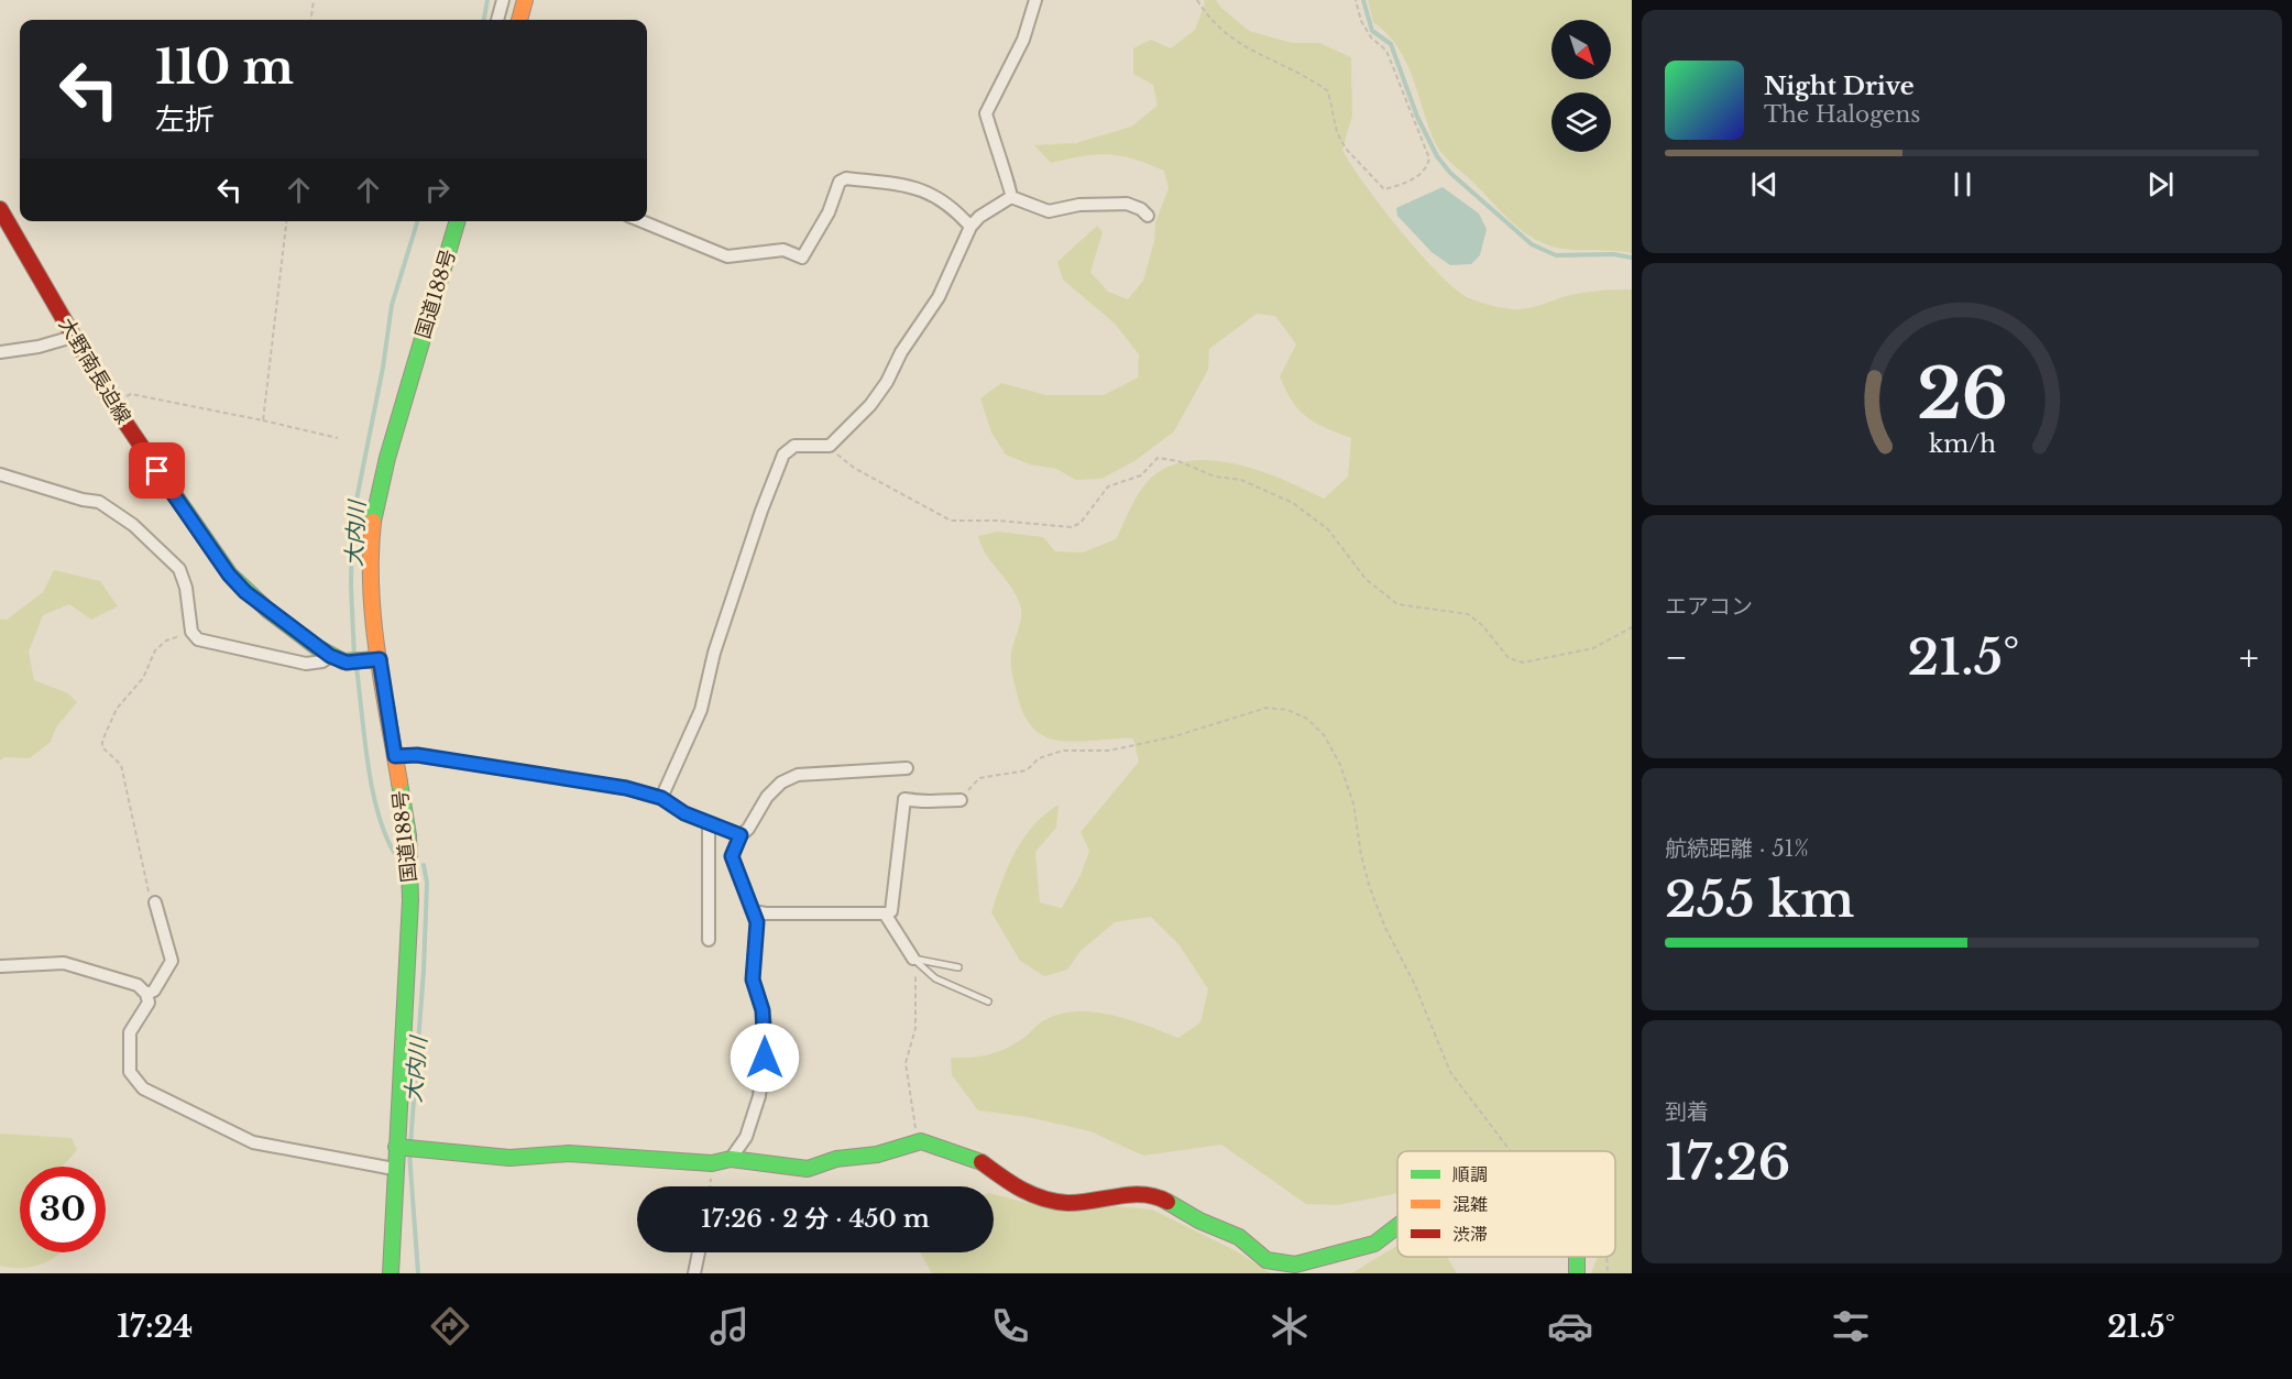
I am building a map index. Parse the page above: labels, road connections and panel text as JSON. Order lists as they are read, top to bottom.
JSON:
{
  "streets": {
    "main road": ["国道188号", "大野南長迫線"]
  },
  "crossings": [
    ["国道188号", "大野南長迫線"]
  ],
  "water": ["大内川"],
  "legend": ["順調", "混雑", "渋滞"],
  "north": "bottom right",
  "page": {
    "turn": ["110 m", "左折"],
    "song": ["Night Drive", "The Halogens"],
    "tile": [
      "エアコン",
      ["航続距離 · 51%", "255 km"],
      ["到着", "17:26"]
    ],
    "heat": ["−", "21.5°", "+"],
    "limit": "30",
    "trip": "17:26 · 2 分 · 450 m",
    "tabs": ["17:24", "21.5°"],
    "gauge": ["26", "km/h"]
  }
}
